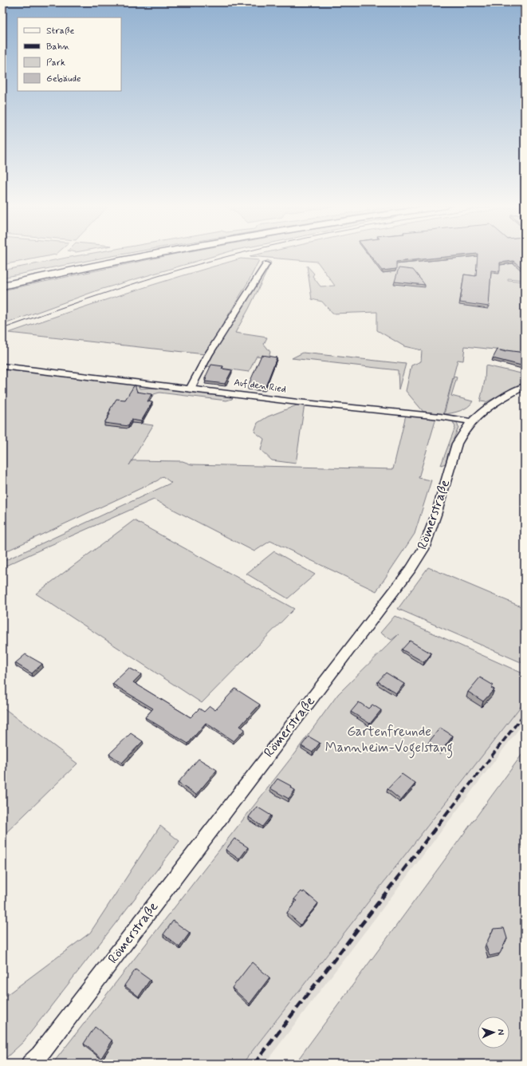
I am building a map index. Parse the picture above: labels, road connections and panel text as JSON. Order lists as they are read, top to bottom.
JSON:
{
  "streets": {
    "street": ["Auf den Ried", "Römerstraße"]
  },
  "crossings": [
    ["Auf den Ried", "Römerstraße"]
  ],
  "parks": ["Gartenfreunde Mannheim-Vogelstang"],
  "legend": [
    "Straße",
    "Bahn",
    "Park",
    "Gebäude"
  ],
  "north": "right"
}
